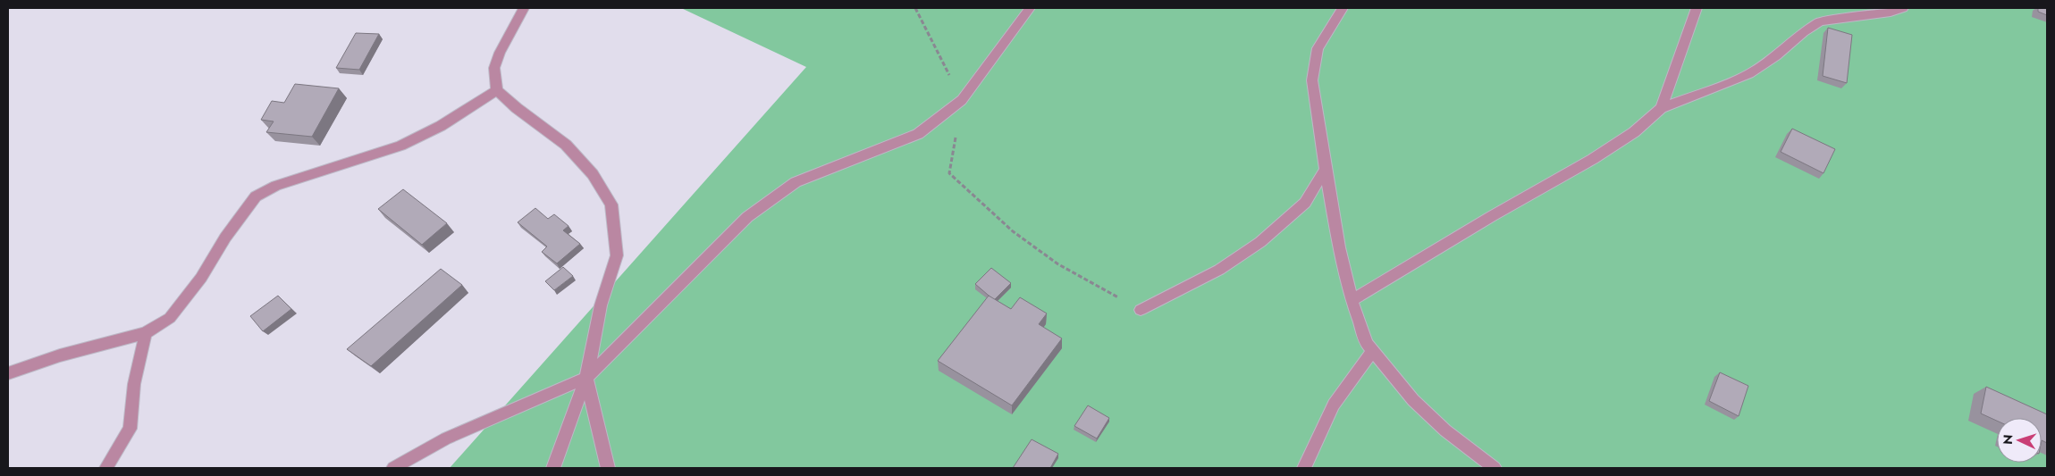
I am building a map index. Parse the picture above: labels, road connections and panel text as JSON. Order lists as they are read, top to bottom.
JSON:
{
  "north": "left"
}
